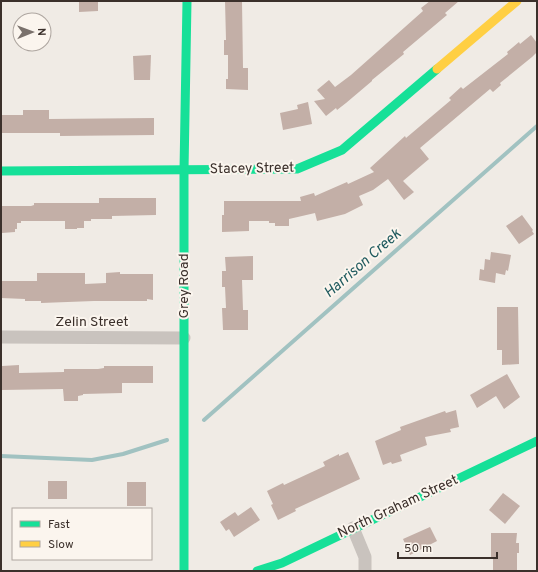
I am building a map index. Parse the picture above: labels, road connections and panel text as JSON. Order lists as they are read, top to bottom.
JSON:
{
  "streets": {
    "street": [
      "Stacey Street",
      "Grey Road",
      "Zelin Street",
      "North Graham Street"
    ]
  },
  "crossings": [
    ["Stacey Street", "Grey Road"],
    ["Grey Road", "Zelin Street"]
  ],
  "water": ["Harrison Creek"],
  "legend": ["Fast", "Slow"],
  "scale_bar": "50 m",
  "north": "right"
}
